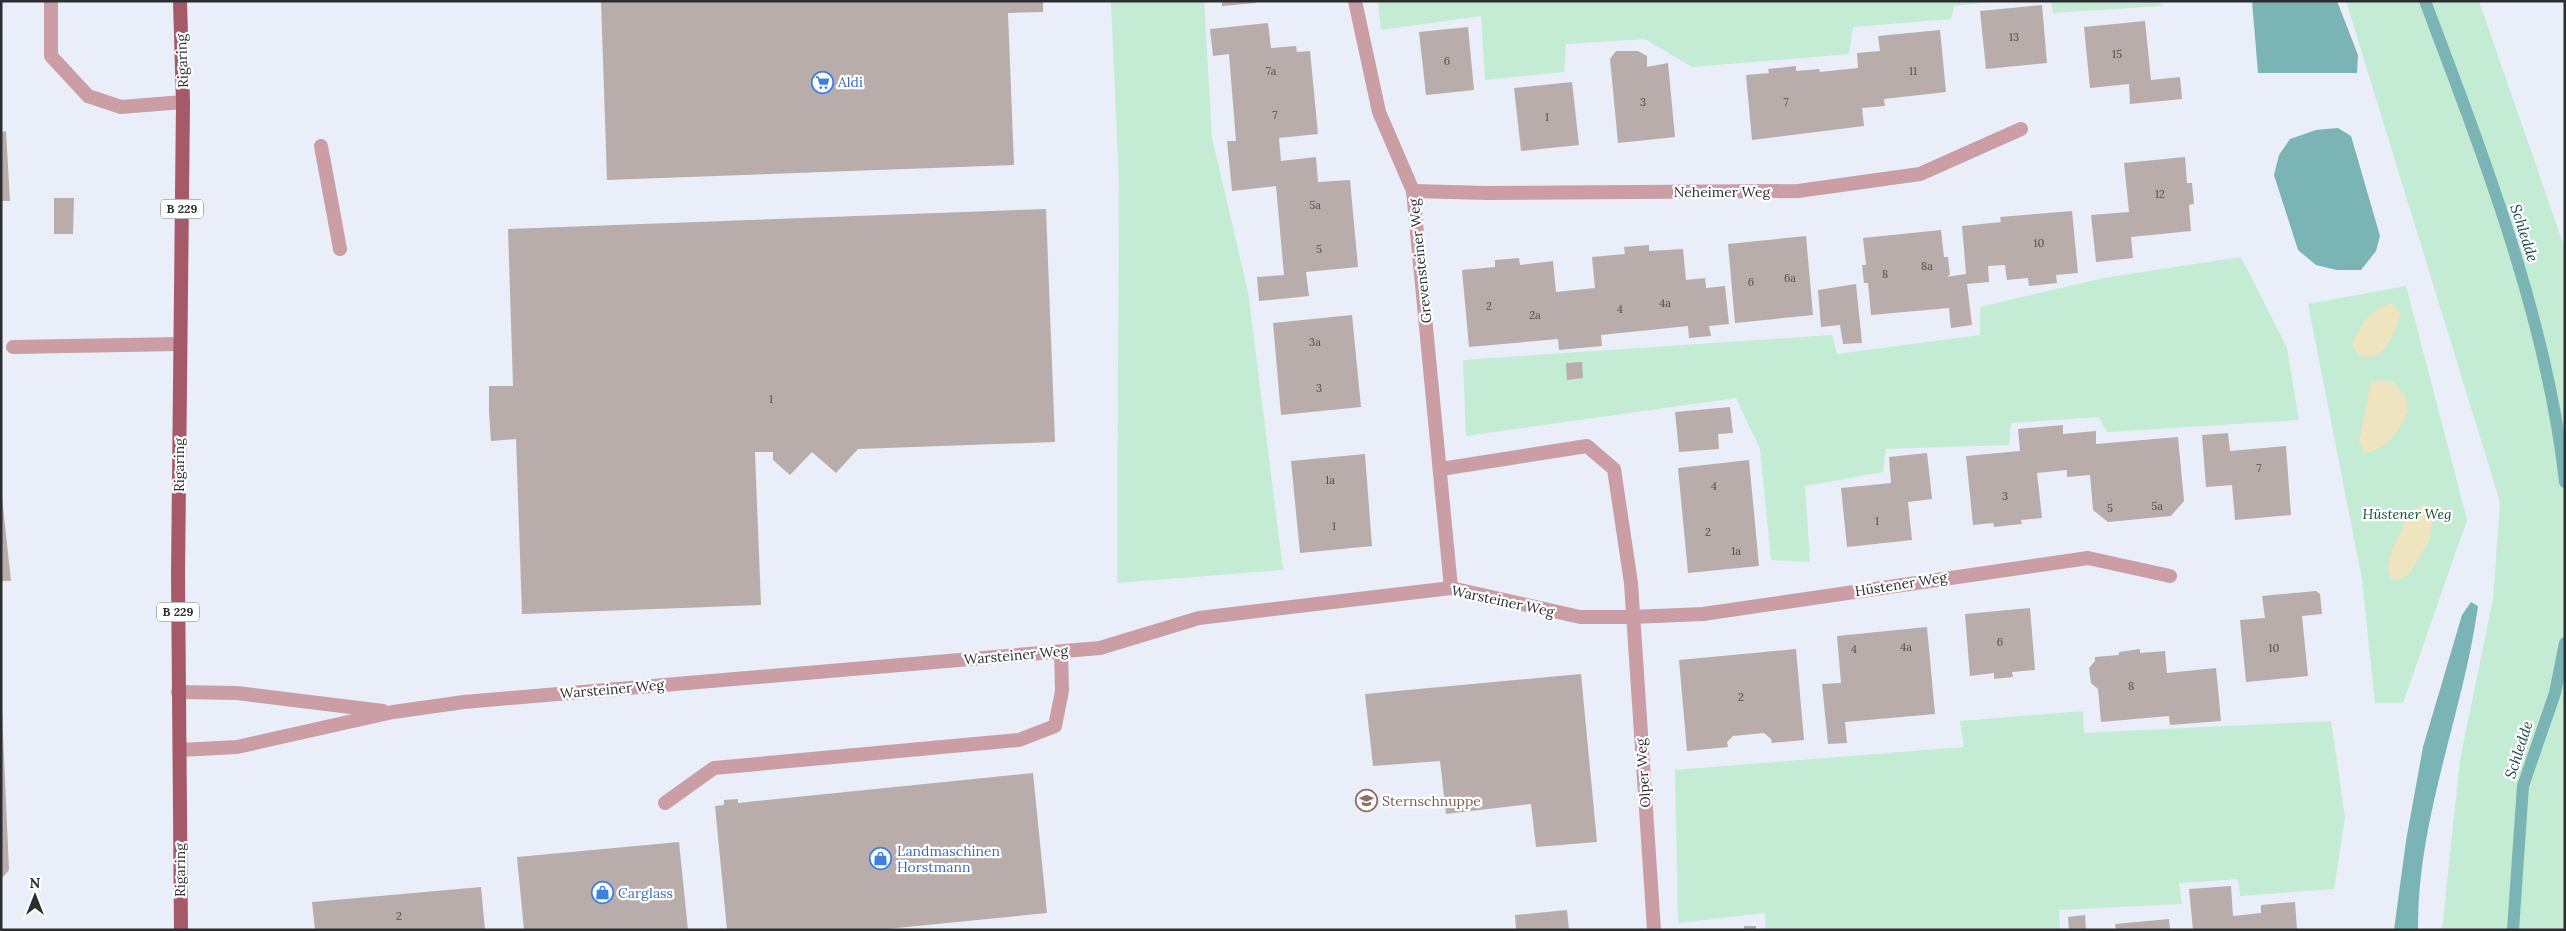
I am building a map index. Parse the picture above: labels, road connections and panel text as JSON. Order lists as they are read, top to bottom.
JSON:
{
  "streets": {
    "main road": ["Rigaring", "B 229"],
    "street": [
      "Neheimer Weg",
      "Grevensteiner Weg",
      "Hüstener Weg",
      "Warsteiner Weg",
      "Olper Weg"
    ]
  },
  "crossings": [
    ["Rigaring", "Warsteiner Weg"],
    ["Neheimer Weg", "Grevensteiner Weg"],
    ["Grevensteiner Weg", "Warsteiner Weg"],
    ["Hüstener Weg", "Warsteiner Weg"],
    ["Hüstener Weg", "Olper Weg"],
    ["Warsteiner Weg", "Olper Weg"]
  ],
  "water": ["Schledde"],
  "parks": ["Hüstener Weg"],
  "places": {
    "supermarket": ["Aldi"],
    "school or university": ["Sternschnuppe"],
    "shop": ["Landmaschinen Horstmann", "Carglass"]
  },
  "house_numbers": [
    "13",
    "15",
    "6",
    "7a",
    "11",
    "3",
    "7",
    "7",
    "1",
    "12",
    "5a",
    "10",
    "5",
    "8a",
    "8",
    "6a",
    "6",
    "4a",
    "2",
    "4",
    "2a",
    "3a",
    "3",
    "1",
    "7",
    "1a",
    "4",
    "3",
    "5a",
    "5",
    "1",
    "1",
    "2",
    "1a",
    "6",
    "4a",
    "10",
    "4",
    "8",
    "2",
    "2"
  ],
  "north": "top"
}
